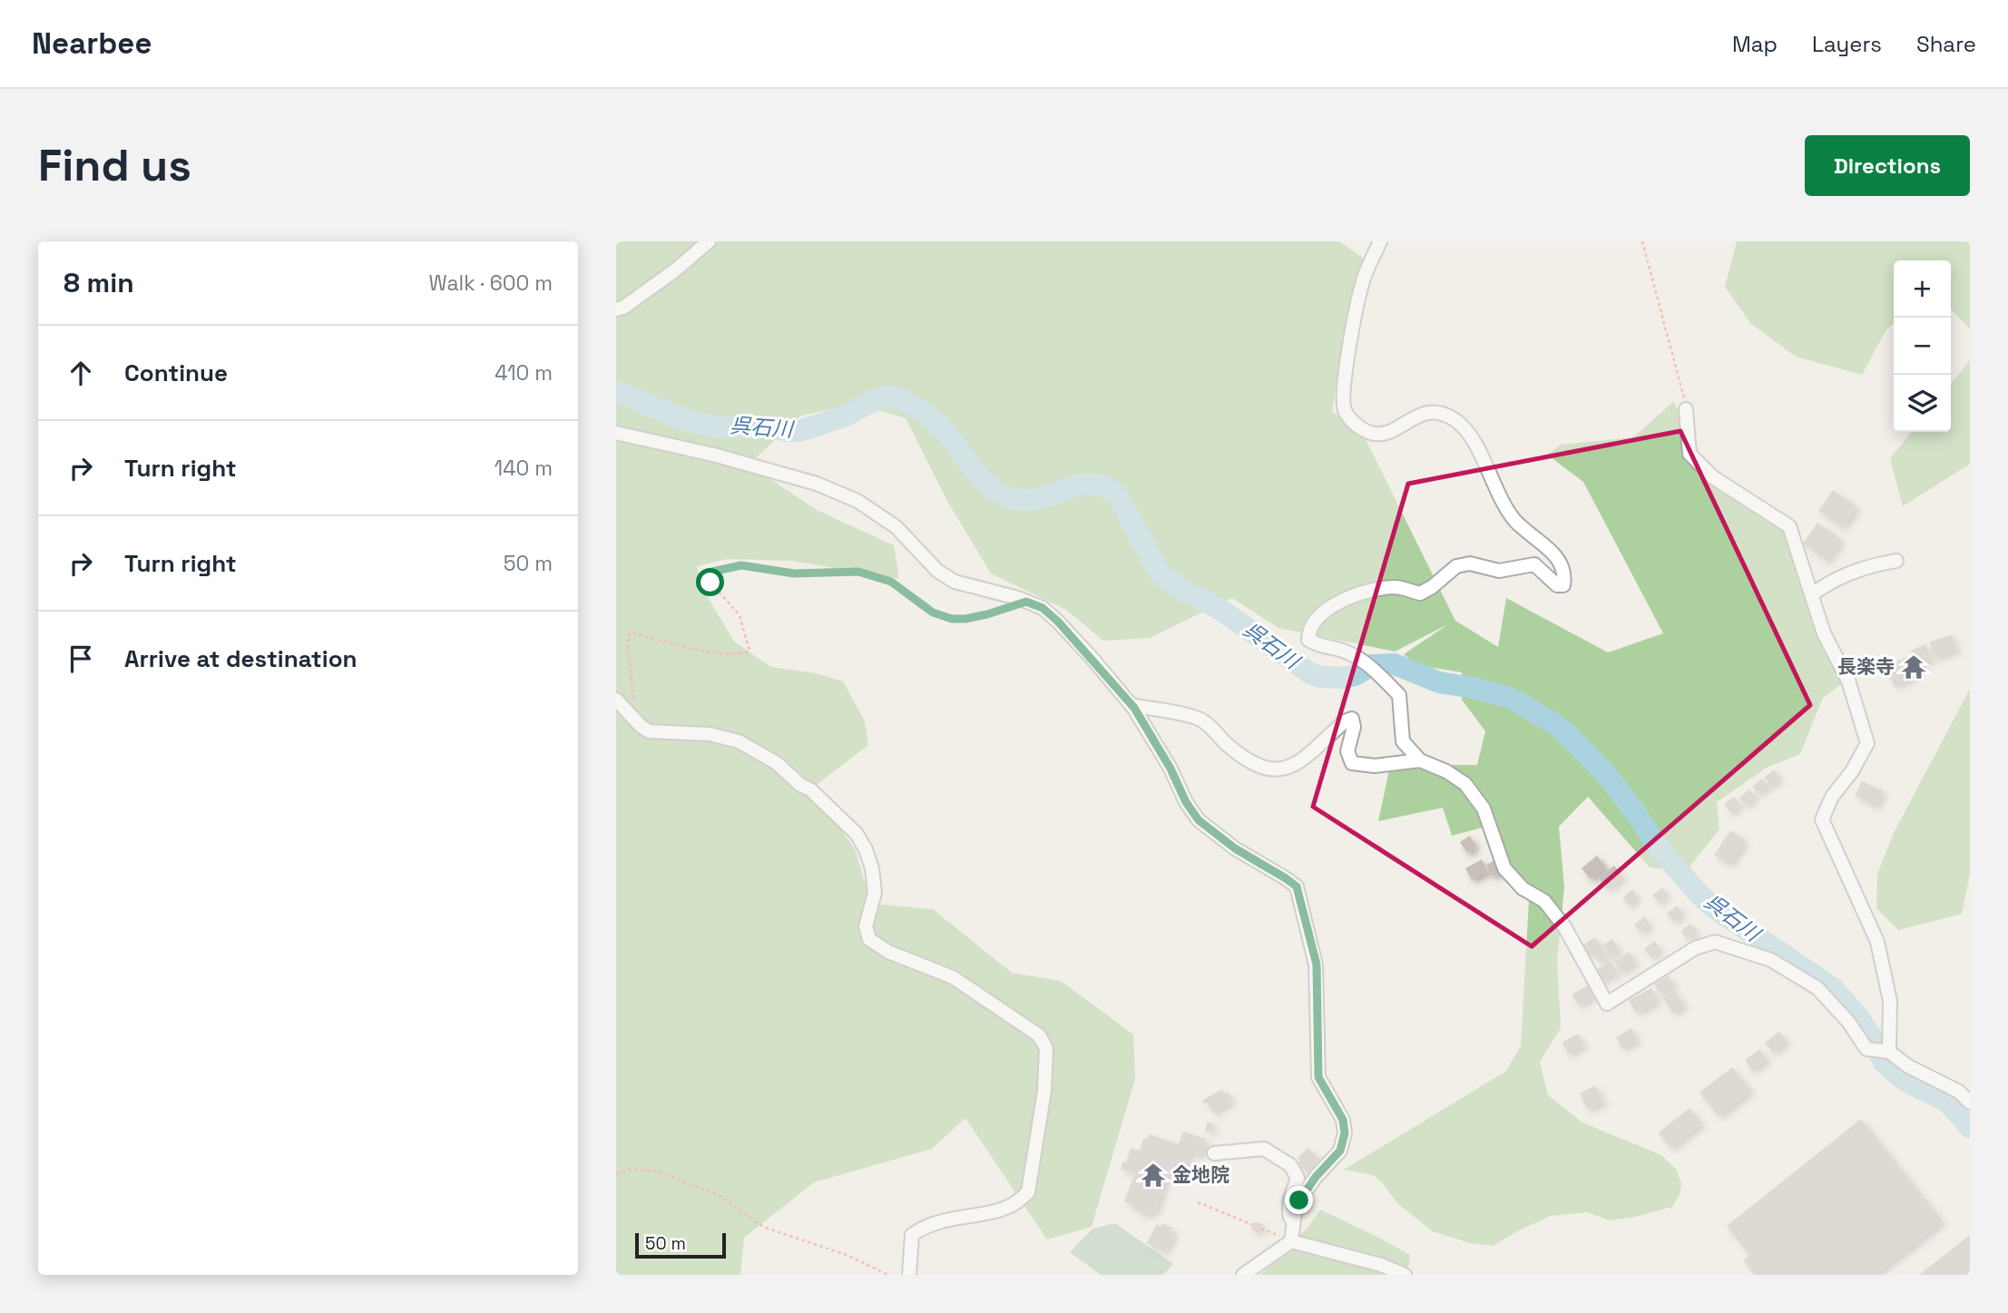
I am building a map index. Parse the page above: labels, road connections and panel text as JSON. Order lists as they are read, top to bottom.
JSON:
{
  "water": ["呉石川"],
  "places": {
    "temple": ["長楽寺", "金地院"]
  },
  "scale_bar": "50 m",
  "page": {
    "header": "Nearbee",
    "nav": ["Map", "Layers", "Share"],
    "buttons": "Directions",
    "title": "Find us",
    "heading": ["8 min", "Walk · 600 m"],
    "map_buttons": ["+", "−"],
    "list": [
      ["Continue", "410 m"],
      ["Turn right", "140 m"],
      ["Turn right", "50 m"],
      "Arrive at destination"
    ],
    "scale": "50 m"
  }
}
